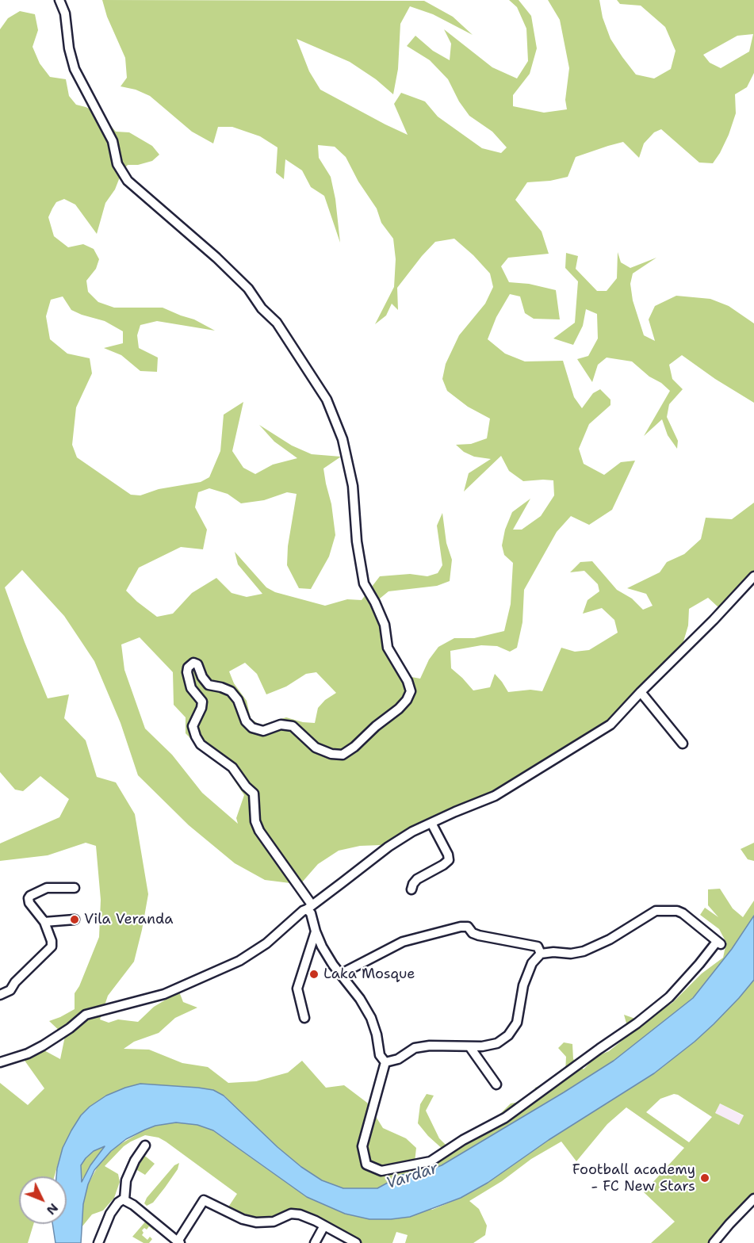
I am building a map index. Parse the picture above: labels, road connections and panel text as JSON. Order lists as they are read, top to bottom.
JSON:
{
  "water": ["Vardar"],
  "places": ["Vila Veranda", "Laka Mosque", "Football academy - FC New Stars"],
  "north": "bottom right"
}
